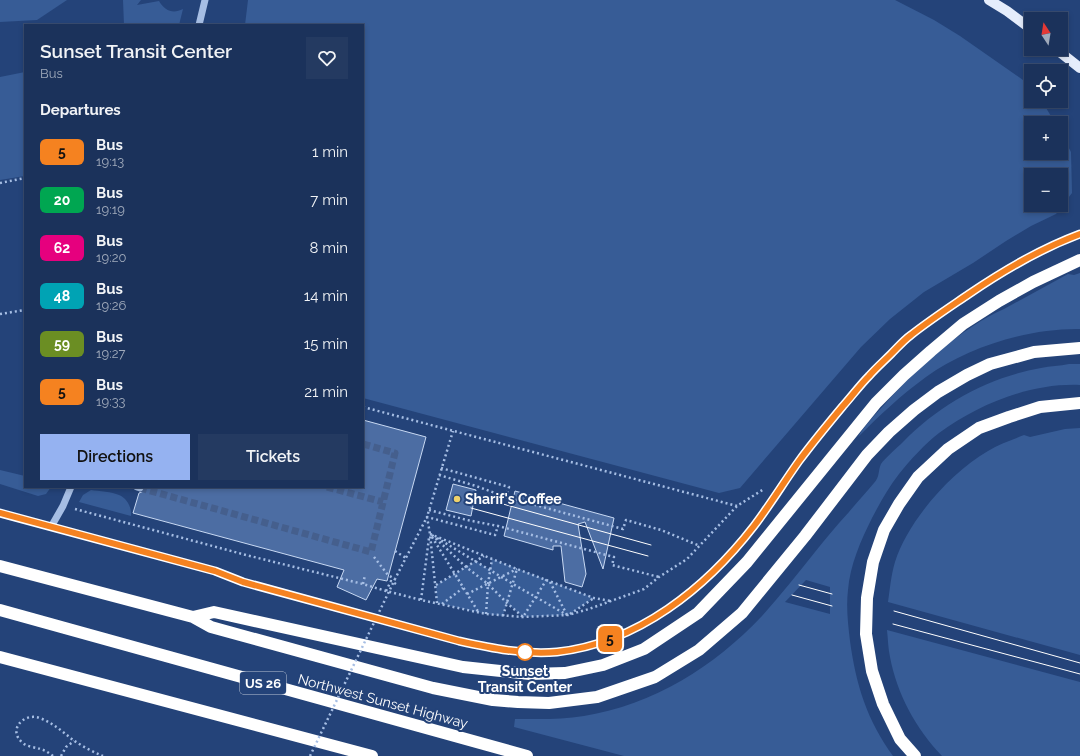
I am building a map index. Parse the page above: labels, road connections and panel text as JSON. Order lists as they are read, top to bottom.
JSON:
{
  "streets": {
    "highway": ["US 26", "Northwest Sunset Highway"]
  },
  "places": ["Sharif's Coffee", "Sunset Transit Center"],
  "lines": ["bus line 5"],
  "north": "top",
  "page": {
    "on_map": "5",
    "map_buttons": ["+", "−"],
    "heading": [
      ["Sunset Transit Center", "Bus"],
      "Departures"
    ],
    "list": [
      {
        "mark": "5",
        "name": "Bus",
        "note": "19:13",
        "value": "1 min"
      },
      {
        "mark": "20",
        "name": "Bus",
        "note": "19:19",
        "value": "7 min"
      },
      {
        "mark": "62",
        "name": "Bus",
        "note": "19:20",
        "value": "8 min"
      },
      {
        "mark": "48",
        "name": "Bus",
        "note": "19:26",
        "value": "14 min"
      },
      {
        "mark": "59",
        "name": "Bus",
        "note": "19:27",
        "value": "15 min"
      },
      {
        "mark": "5",
        "name": "Bus",
        "note": "19:33",
        "value": "21 min"
      }
    ],
    "buttons": ["Directions", "Tickets"]
  }
}
